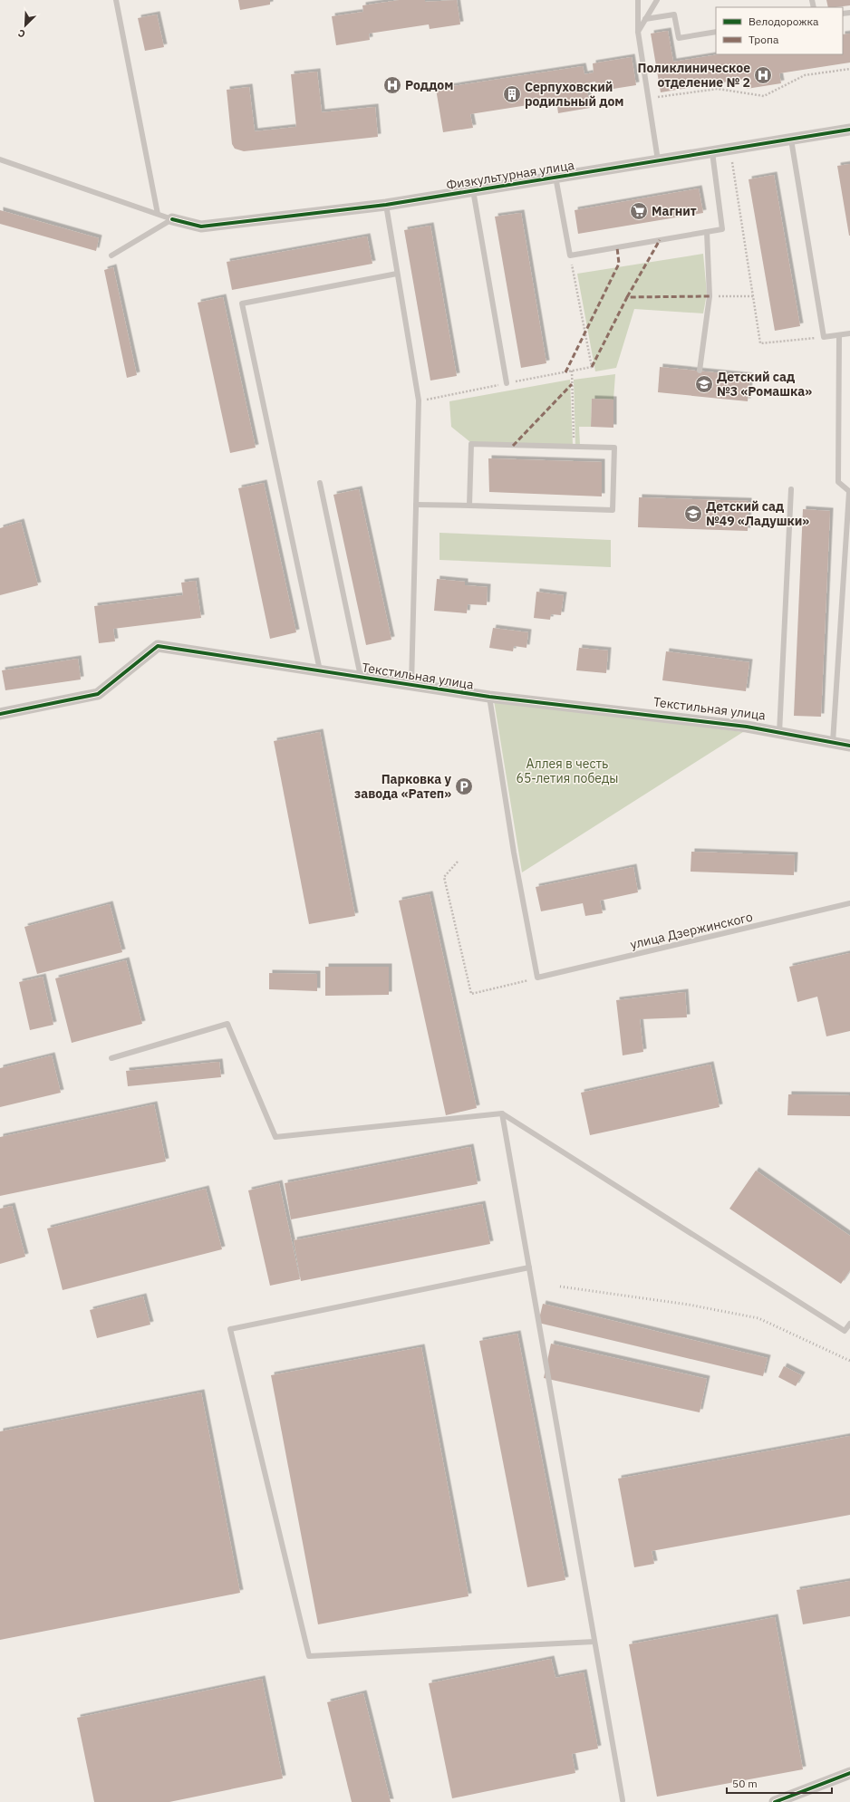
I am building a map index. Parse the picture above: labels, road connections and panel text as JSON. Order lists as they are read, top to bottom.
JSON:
{
  "streets": {
    "street": ["Физкультурная улица", "Текстильная улица"],
    "lane": ["улица Дзержинского"]
  },
  "parks": ["Аллея в честь 65-летия победы"],
  "places": {
    "hospital": ["Поликлиническое отделение № 2", "Роддом"],
    "building": ["Серпуховский родильный дом"],
    "supermarket": ["Магнит"],
    "school or university": ["Детский сад №3 «Ромашка»", "Детский сад №49 «Ладушки»"],
    "parking": ["Парковка у завода «Ратеп»"]
  },
  "legend": ["Велодорожка", "Тропа"],
  "scale_bar": "50 m",
  "north": "bottom left"
}
